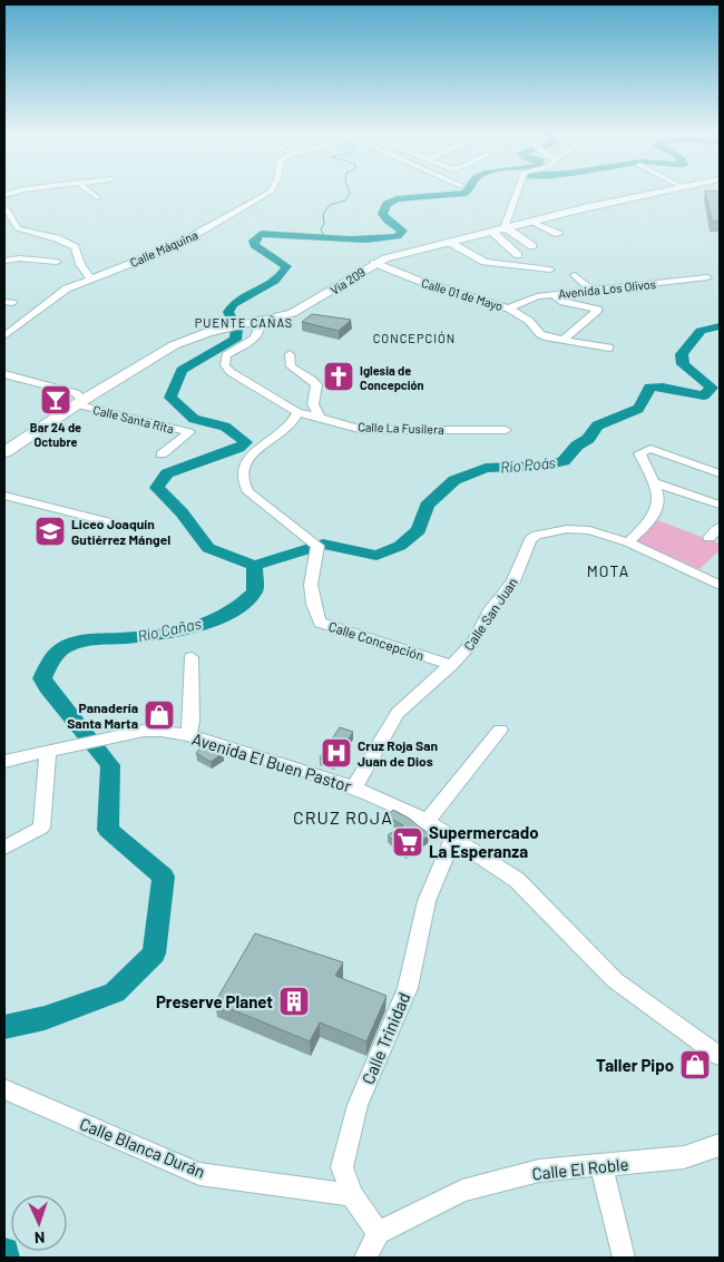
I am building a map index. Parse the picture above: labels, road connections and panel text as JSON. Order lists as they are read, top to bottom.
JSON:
{
  "streets": {
    "main road": ["Vía 209"],
    "street": [
      "Calle Máquina",
      "Avenida Los Olivos",
      "Calle 01 de Mayo",
      "Calle Santa Rita",
      "Calle La Fusilera",
      "Calle San Juan",
      "Calle Concepción",
      "Avenida El Buen Pastor",
      "Calle Trinidad",
      "Calle Blanca Durán",
      "Calle El Roble"
    ]
  },
  "crossings": [
    ["Vía 209", "Calle 01 de Mayo"],
    ["Vía 209", "Calle Santa Rita"],
    ["Avenida Los Olivos", "Calle 01 de Mayo"],
    ["Calle La Fusilera", "Calle Concepción"],
    ["Calle San Juan", "Calle Concepción"],
    ["Calle San Juan", "Avenida El Buen Pastor"],
    ["Avenida El Buen Pastor", "Calle Trinidad"],
    ["Calle Trinidad", "Calle Blanca Durán"],
    ["Calle Trinidad", "Calle El Roble"]
  ],
  "districts": [
    "PUENTE CAÑAS",
    "CONCEPCIÓN",
    "MOTA",
    "CRUZ ROJA"
  ],
  "water": ["Río Poás", "Río Cañas"],
  "places": {
    "church": ["Iglesia de Concepción"],
    "bar": ["Bar 24 de Octubre"],
    "school or university": ["Liceo Joaquín Gutiérrez Mángel"],
    "shop": ["Panadería Santa Marta", "Taller Pipo"],
    "hospital": ["Cruz Roja San Juan de Dios"],
    "supermarket": ["Supermercado La Esperanza"],
    "building": ["Preserve Planet"]
  },
  "north": "bottom"
}
